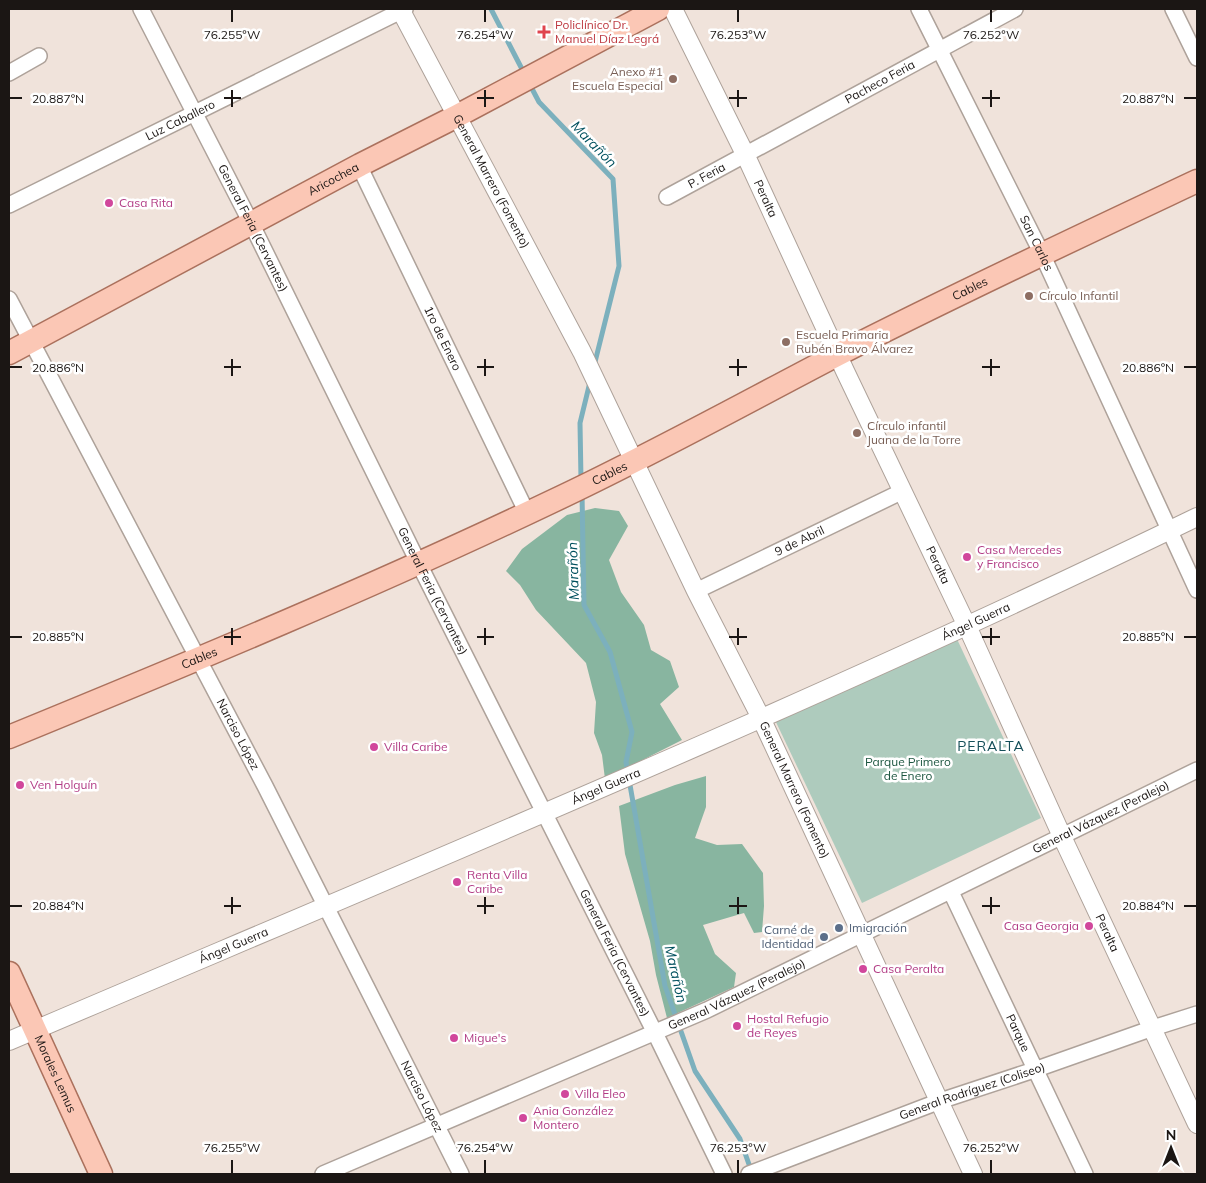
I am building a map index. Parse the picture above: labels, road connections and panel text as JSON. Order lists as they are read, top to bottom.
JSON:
{
  "streets": {
    "main road": ["Aricochea", "Cables", "Morales Lemus"],
    "street": [
      "Pacheco Feria",
      "Luz Caballero",
      "P. Feria",
      "General Marrero (Fomento)",
      "Peralta",
      "General Feria (Cervantes)",
      "San Carlos",
      "1ro de Enero",
      "9 de Abril",
      "Ángel Guerra",
      "Narciso López",
      "General Vázquez (Peralejo)",
      "Parque",
      "General Rodríguez (Coliseo)"
    ]
  },
  "crossings": [
    ["Pacheco Feria", "P. Feria"],
    ["Pacheco Feria", "Peralta"],
    ["Pacheco Feria", "San Carlos"],
    ["Luz Caballero", "General Marrero (Fomento)"],
    ["Luz Caballero", "General Feria (Cervantes)"],
    ["P. Feria", "Peralta"],
    ["Aricochea", "General Marrero (Fomento)"],
    ["Aricochea", "General Feria (Cervantes)"],
    ["Aricochea", "1ro de Enero"],
    ["Aricochea", "Narciso López"],
    ["General Marrero (Fomento)", "Cables"],
    ["General Marrero (Fomento)", "9 de Abril"],
    ["General Marrero (Fomento)", "Ángel Guerra"],
    ["General Marrero (Fomento)", "General Vázquez (Peralejo)"],
    ["General Marrero (Fomento)", "General Rodríguez (Coliseo)"],
    ["Peralta", "Cables"],
    ["Peralta", "9 de Abril"],
    ["Peralta", "Ángel Guerra"],
    ["Peralta", "General Vázquez (Peralejo)"],
    ["Peralta", "General Rodríguez (Coliseo)"],
    ["General Feria (Cervantes)", "Cables"],
    ["General Feria (Cervantes)", "Ángel Guerra"],
    ["General Feria (Cervantes)", "General Vázquez (Peralejo)"],
    ["San Carlos", "Cables"],
    ["San Carlos", "Ángel Guerra"],
    ["Cables", "1ro de Enero"],
    ["Cables", "Narciso López"],
    ["Ángel Guerra", "Narciso López"],
    ["Ángel Guerra", "Morales Lemus"],
    ["Narciso López", "General Vázquez (Peralejo)"],
    ["General Vázquez (Peralejo)", "Parque"],
    ["Parque", "General Rodríguez (Coliseo)"]
  ],
  "districts": ["PERALTA"],
  "water": ["Marañón"],
  "parks": ["Parque Primero de Enero"],
  "places": {
    "health": ["Policlínico Dr. Manuel Díaz Legrá"],
    "other": [
      "Anexo #1 Escuela Especial",
      "Casa Rita",
      "Círculo Infantil",
      "Escuela Primaria Rubén Bravo Álvarez",
      "Círculo infantil Juana de la Torre",
      "Casa Mercedes y Francisco",
      "Villa Caribe",
      "Ven Holguín",
      "Renta Villa Caribe",
      "Casa Georgia",
      "Imigración",
      "Carné de Identidad",
      "Casa Peralta",
      "Hostal Refugio de Reyes",
      "Migue's",
      "Villa Eleo",
      "Ania González Montero"
    ]
  },
  "north": "top",
  "coordinates": [
    "76.255°W",
    "76.254°W",
    "76.253°W",
    "76.252°W",
    "20.887°N",
    "20.886°N",
    "20.885°N",
    "20.884°N"
  ]
}
